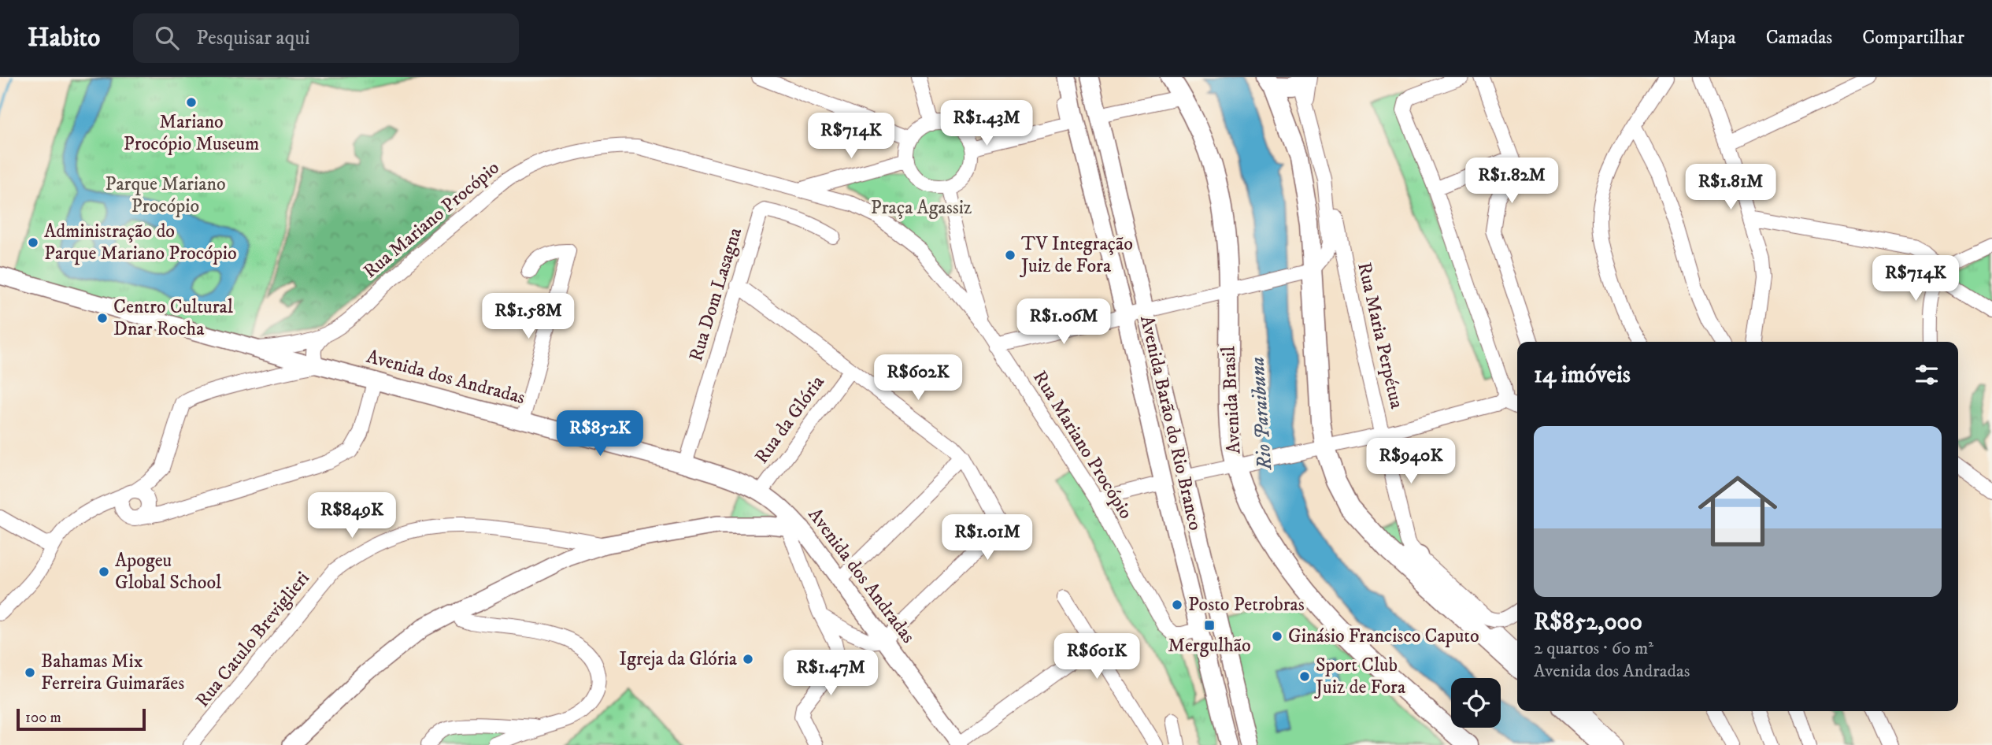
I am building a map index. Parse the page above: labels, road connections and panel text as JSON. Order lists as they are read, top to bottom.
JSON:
{
  "streets": {
    "highway": ["Avenida Brasil"],
    "main road": ["Rua Mariano Procópio", "Avenida dos Andradas", "Avenida Barão do Rio Branco"],
    "street": [
      "Rua Dom Lasagna",
      "Rua Maria Perpétua",
      "Rua da Glória",
      "Rua Catulo Breviglieri"
    ]
  },
  "crossings": [
    ["Rua Mariano Procópio", "Avenida dos Andradas"],
    ["Rua Mariano Procópio", "Avenida Barão do Rio Branco"],
    ["Rua Dom Lasagna", "Avenida dos Andradas"],
    ["Avenida dos Andradas", "Rua da Glória"]
  ],
  "water": ["Rio Paraibuna"],
  "parks": ["Parque Mariano Procópio", "Praça Agassiz"],
  "places": {
    "other": [
      "Mariano Procópio Museum",
      "Administração do Parque Mariano Procópio",
      "TV Integração Juiz de Fora",
      "Centro Cultural Dnar Rocha",
      "Apogeu Global School",
      "Posto Petrobras",
      "Ginásio Francisco Caputo",
      "Igreja da Glória",
      "Bahamas Mix Ferreira Guimarães",
      "Sport Club Juiz de Fora"
    ],
    "transit": ["Mergulhão"]
  },
  "scale_bar": "100 m",
  "page": {
    "header": "Habito",
    "search": "Pesquisar aqui",
    "nav": ["Mapa", "Camadas", "Compartilhar"],
    "price": [
      "R$1.43M",
      "R$714K",
      "R$1.82M",
      "R$1.81M",
      "R$714K",
      "R$1.58M",
      "R$1.06M",
      "R$602K",
      "R$852K",
      "R$940K",
      "R$849K",
      "R$1.01M",
      "R$601K",
      "R$1.47M"
    ],
    "heading": "14 imóveis",
    "list": [
      {
        "name": "R$852,000",
        "note": "2 quartos · 60 m² · Avenida dos Andradas"
      }
    ],
    "scale": "100 m"
  }
}
